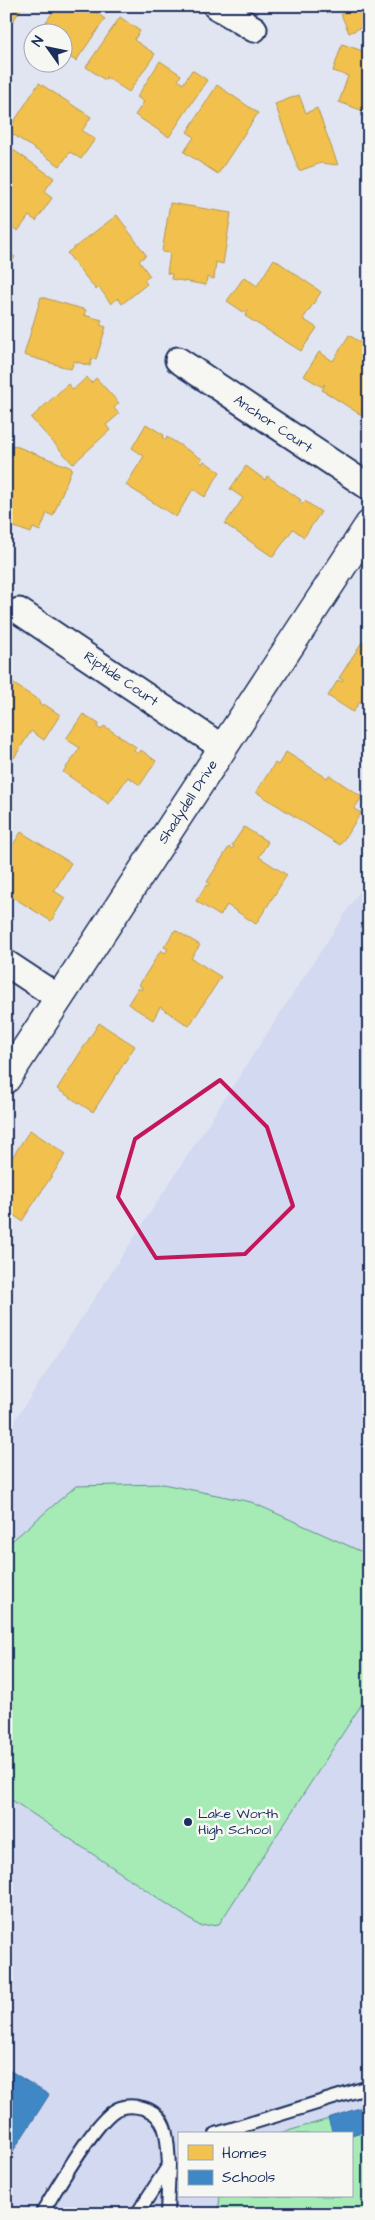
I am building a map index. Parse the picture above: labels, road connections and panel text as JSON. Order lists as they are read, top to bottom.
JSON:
{
  "streets": {
    "street": ["Anchor Court", "Riptide Court", "Shadydell Drive"]
  },
  "crossings": [
    ["Riptide Court", "Shadydell Drive"]
  ],
  "places": ["Lake Worth High School"],
  "legend": ["Homes", "Schools"],
  "north": "top left"
}
